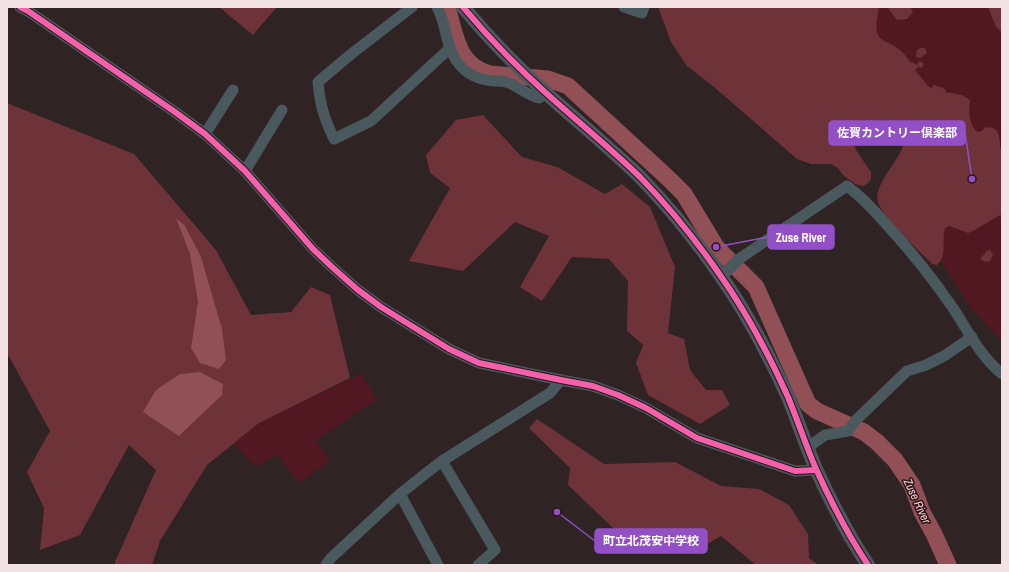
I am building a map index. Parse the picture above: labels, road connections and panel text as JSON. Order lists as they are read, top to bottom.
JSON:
{
  "water": ["Zuse River"],
  "places": ["佐賀カントリー倶楽部", "Zuse River", "町立北茂安中学校"]
}
